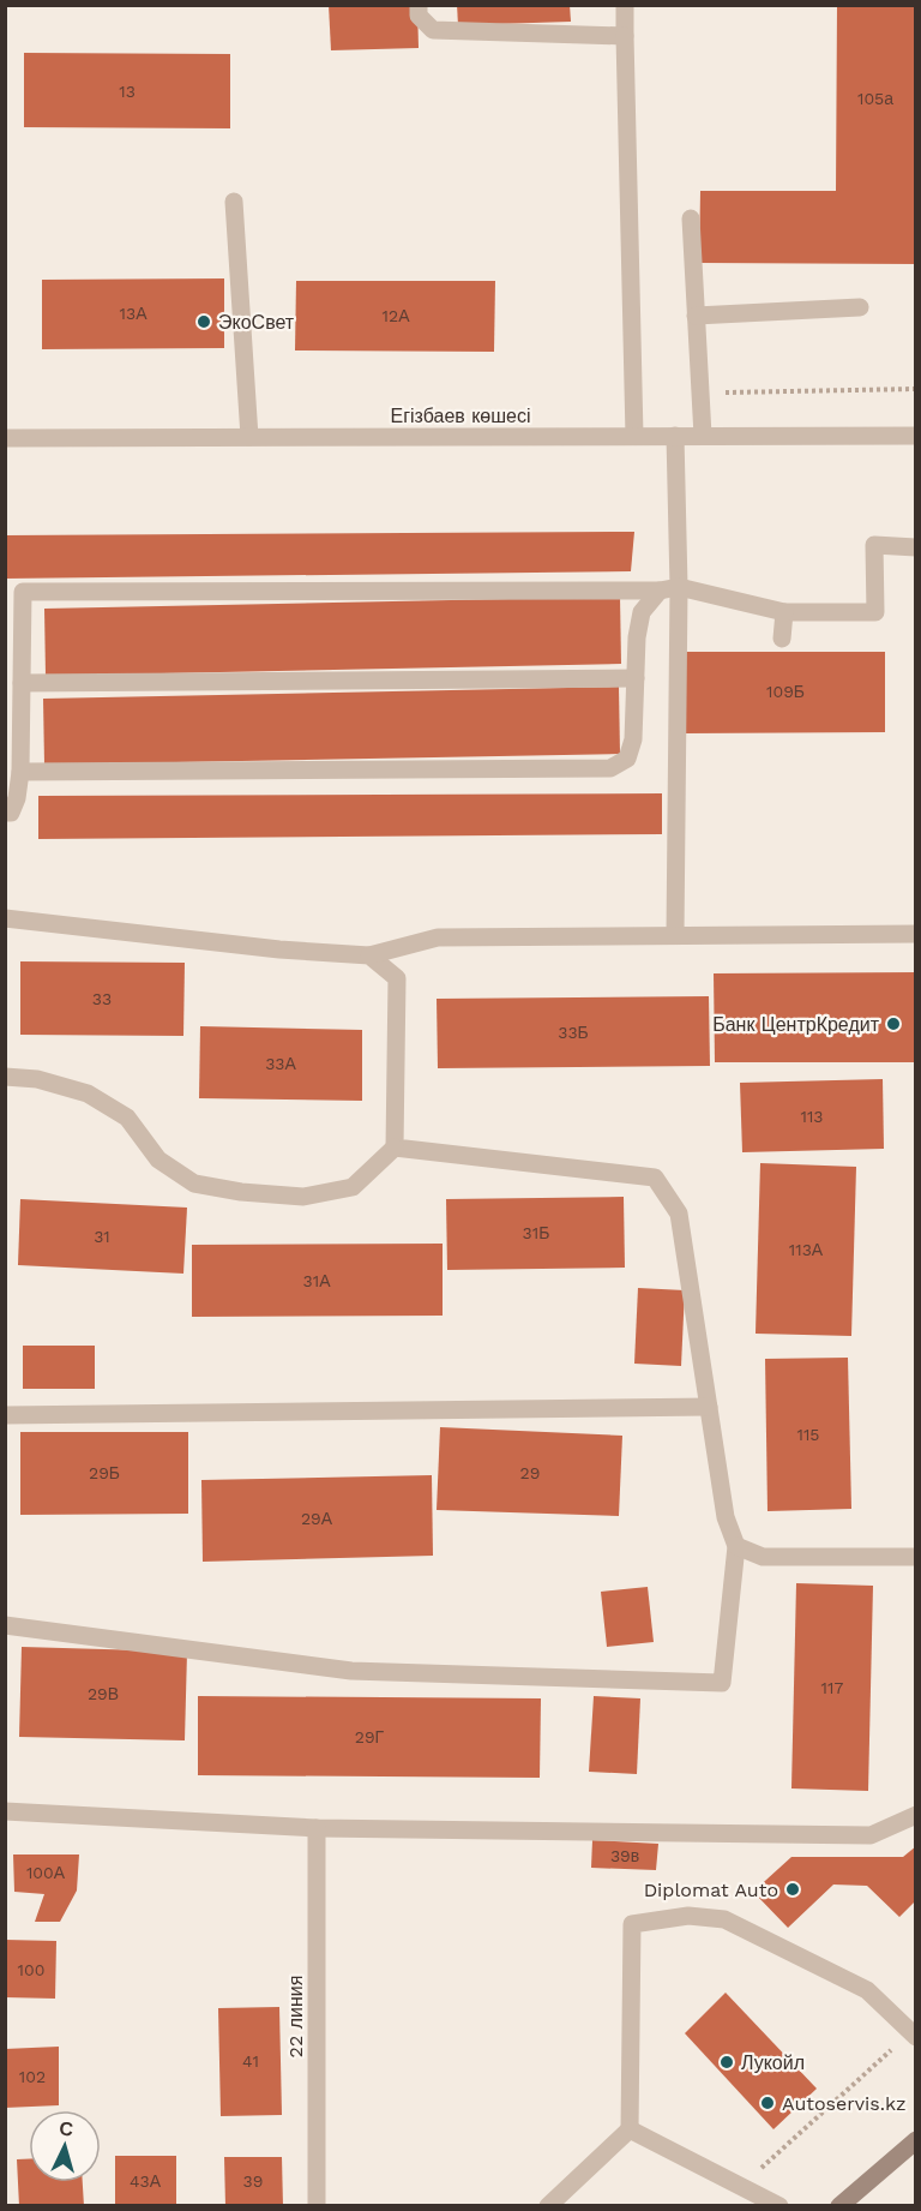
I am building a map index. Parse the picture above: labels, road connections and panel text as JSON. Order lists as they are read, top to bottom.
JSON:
{
  "streets": {
    "street": ["Егізбаев көшесі", "22 линия"]
  },
  "places": [
    "ЭкоСвет",
    "Банк ЦентрКредит",
    "Diplomat Auto",
    "Лукойл",
    "Autoservis.kz"
  ],
  "house_numbers": [
    "13",
    "105а",
    "13А",
    "12А",
    "109Б",
    "33",
    "33Б",
    "33А",
    "113",
    "31Б",
    "31",
    "113А",
    "31А",
    "115",
    "29Б",
    "29",
    "29А",
    "117",
    "29В",
    "29Г",
    "39в",
    "100А",
    "100",
    "41",
    "102",
    "43А",
    "39"
  ],
  "north": "top"
}
